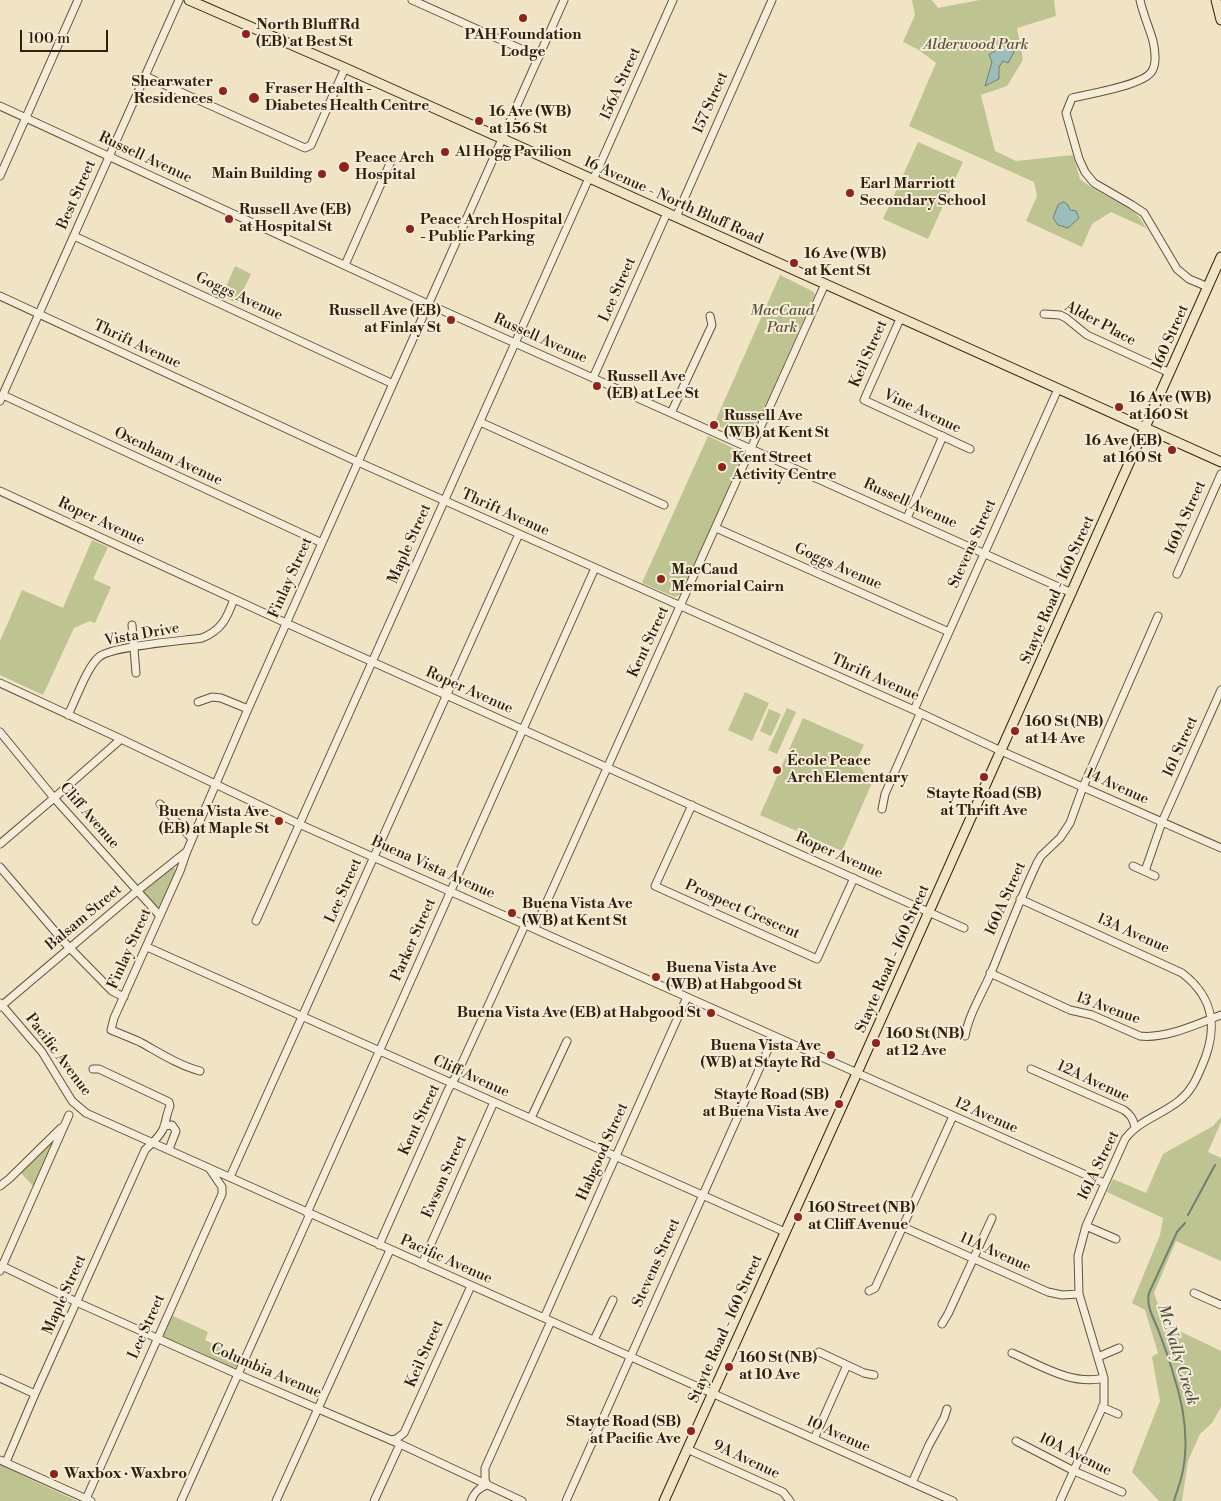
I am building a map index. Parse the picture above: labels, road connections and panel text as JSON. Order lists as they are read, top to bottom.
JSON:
{
  "streets": {
    "main road": ["16 Avenue - North Bluff Road", "160 Street", "Stayte Road - 160 Street"],
    "street": [
      "156A Street",
      "157 Street",
      "Russell Avenue",
      "Best Street",
      "Lee Street",
      "Goggs Avenue",
      "Alder Place",
      "Thrift Avenue",
      "Keil Street",
      "Vine Avenue",
      "Oxenham Avenue",
      "160A Street",
      "Roper Avenue",
      "Maple Street",
      "Stevens Street",
      "Finlay Street",
      "Vista Drive",
      "Kent Street",
      "161 Street",
      "14 Avenue",
      "Cliff Avenue",
      "Buena Vista Avenue",
      "Prospect Crescent",
      "Balsam Street",
      "13A Avenue",
      "Parker Street",
      "13 Avenue",
      "Pacific Avenue",
      "12A Avenue",
      "12 Avenue",
      "Habgood Street",
      "161A Street",
      "Ewson Street",
      "11A Avenue",
      "Columbia Avenue",
      "10 Avenue",
      "10A Avenue",
      "9A Avenue"
    ]
  },
  "crossings": [
    ["156A Street", "16 Avenue - North Bluff Road"],
    ["156A Street", "Maple Street"],
    ["157 Street", "16 Avenue - North Bluff Road"],
    ["157 Street", "Lee Street"],
    ["Russell Avenue", "Best Street"],
    ["Russell Avenue", "Lee Street"],
    ["Russell Avenue", "Maple Street"],
    ["Russell Avenue", "Stevens Street"],
    ["Russell Avenue", "Finlay Street"],
    ["Russell Avenue", "Stayte Road - 160 Street"],
    ["Russell Avenue", "Kent Street"],
    ["Best Street", "Goggs Avenue"],
    ["Best Street", "Thrift Avenue"],
    ["Best Street", "Oxenham Avenue"],
    ["16 Avenue - North Bluff Road", "Lee Street"],
    ["16 Avenue - North Bluff Road", "160 Street"],
    ["16 Avenue - North Bluff Road", "Keil Street"],
    ["16 Avenue - North Bluff Road", "Maple Street"],
    ["16 Avenue - North Bluff Road", "Stevens Street"],
    ["16 Avenue - North Bluff Road", "Finlay Street"],
    ["16 Avenue - North Bluff Road", "Stayte Road - 160 Street"],
    ["16 Avenue - North Bluff Road", "Kent Street"],
    ["Lee Street", "Thrift Avenue"],
    ["Lee Street", "Roper Avenue"],
    ["Lee Street", "Cliff Avenue"],
    ["Lee Street", "Buena Vista Avenue"],
    ["Lee Street", "Pacific Avenue"],
    ["Lee Street", "Columbia Avenue"],
    ["Goggs Avenue", "Stevens Street"],
    ["Goggs Avenue", "Finlay Street"],
    ["Goggs Avenue", "Kent Street"],
    ["Alder Place", "160 Street"],
    ["160 Street", "Stayte Road - 160 Street"],
    ["Thrift Avenue", "Maple Street"],
    ["Thrift Avenue", "Stevens Street"],
    ["Thrift Avenue", "Finlay Street"],
    ["Thrift Avenue", "Stayte Road - 160 Street"],
    ["Thrift Avenue", "Kent Street"],
    ["Thrift Avenue", "14 Avenue"],
    ["Thrift Avenue", "Parker Street"],
    ["Keil Street", "Vine Avenue"],
    ["Keil Street", "Pacific Avenue"],
    ["Oxenham Avenue", "Finlay Street"],
    ["160A Street", "14 Avenue"],
    ["160A Street", "13A Avenue"],
    ["160A Street", "13 Avenue"],
    ["Roper Avenue", "Maple Street"],
    ["Roper Avenue", "Finlay Street"],
    ["Roper Avenue", "Stayte Road - 160 Street"],
    ["Roper Avenue", "Vista Drive"],
    ["Roper Avenue", "Kent Street"],
    ["Roper Avenue", "Prospect Crescent"],
    ["Roper Avenue", "Parker Street"],
    ["Maple Street", "Buena Vista Avenue"],
    ["Maple Street", "Pacific Avenue"],
    ["Maple Street", "Columbia Avenue"],
    ["Stevens Street", "Cliff Avenue"],
    ["Stevens Street", "Buena Vista Avenue"],
    ["Stevens Street", "Pacific Avenue"],
    ["Finlay Street", "Cliff Avenue"],
    ["Finlay Street", "Buena Vista Avenue"],
    ["Finlay Street", "Balsam Street"],
    ["Stayte Road - 160 Street", "14 Avenue"],
    ["Stayte Road - 160 Street", "Cliff Avenue"],
    ["Stayte Road - 160 Street", "Buena Vista Avenue"],
    ["Stayte Road - 160 Street", "Pacific Avenue"],
    ["Stayte Road - 160 Street", "12 Avenue"],
    ["Stayte Road - 160 Street", "10 Avenue"],
    ["Stayte Road - 160 Street", "9A Avenue"],
    ["Vista Drive", "Buena Vista Avenue"],
    ["Kent Street", "Cliff Avenue"],
    ["Kent Street", "Buena Vista Avenue"],
    ["Kent Street", "Pacific Avenue"],
    ["161 Street", "14 Avenue"],
    ["Cliff Avenue", "Balsam Street"],
    ["Cliff Avenue", "Parker Street"],
    ["Cliff Avenue", "Habgood Street"],
    ["Cliff Avenue", "Ewson Street"],
    ["Buena Vista Avenue", "Parker Street"],
    ["Buena Vista Avenue", "12 Avenue"],
    ["Buena Vista Avenue", "Habgood Street"],
    ["Balsam Street", "Pacific Avenue"],
    ["13A Avenue", "13 Avenue"],
    ["13A Avenue", "161A Street"],
    ["Parker Street", "Pacific Avenue"],
    ["Parker Street", "Columbia Avenue"],
    ["13 Avenue", "161A Street"],
    ["Pacific Avenue", "Habgood Street"],
    ["Pacific Avenue", "Ewson Street"],
    ["Pacific Avenue", "10 Avenue"],
    ["12A Avenue", "161A Street"],
    ["12 Avenue", "161A Street"],
    ["161A Street", "11A Avenue"],
    ["161A Street", "10A Avenue"]
  ],
  "water": ["McNally Creek"],
  "parks": ["Alderwood Park", "MacCaud Park"],
  "places": [
    "PAH Foundation Lodge",
    "North Bluff Rd (EB) at Best St",
    "Shearwater Residences",
    "Fraser Health - Diabetes Health Centre",
    "16 Ave (WB) at 156 St",
    "Al Hogg Pavilion",
    "Peace Arch Hospital",
    "Main Building",
    "Earl Marriott Secondary School",
    "Russell Ave (EB) at Hospital St",
    "Peace Arch Hospital - Public Parking",
    "16 Ave (WB) at Kent St",
    "Russell Ave (EB) at Finlay St",
    "Russell Ave (EB) at Lee St",
    "16 Ave (WB) at 160 St",
    "Russell Ave (WB) at Kent St",
    "16 Ave (EB) at 160 St",
    "Kent Street Activity Centre",
    "MacCaud Memorial Cairn",
    "160 St (NB) at 14 Ave",
    "École Peace Arch Elementary",
    "Stayte Road (SB) at Thrift Ave",
    "Buena Vista Ave (EB) at Maple St",
    "Buena Vista Ave (WB) at Kent St",
    "Buena Vista Ave (WB) at Habgood St",
    "Buena Vista Ave (EB) at Habgood St",
    "160 St (NB) at 12 Ave",
    "Buena Vista Ave (WB) at Stayte Rd",
    "Stayte Road (SB) at Buena Vista Ave",
    "160 Street (NB) at Cliff Avenue",
    "160 St (NB) at 10 Ave",
    "Stayte Road (SB) at Pacific Ave",
    "Waxbox · Waxbro"
  ],
  "scale_bar": "100 m"
}
